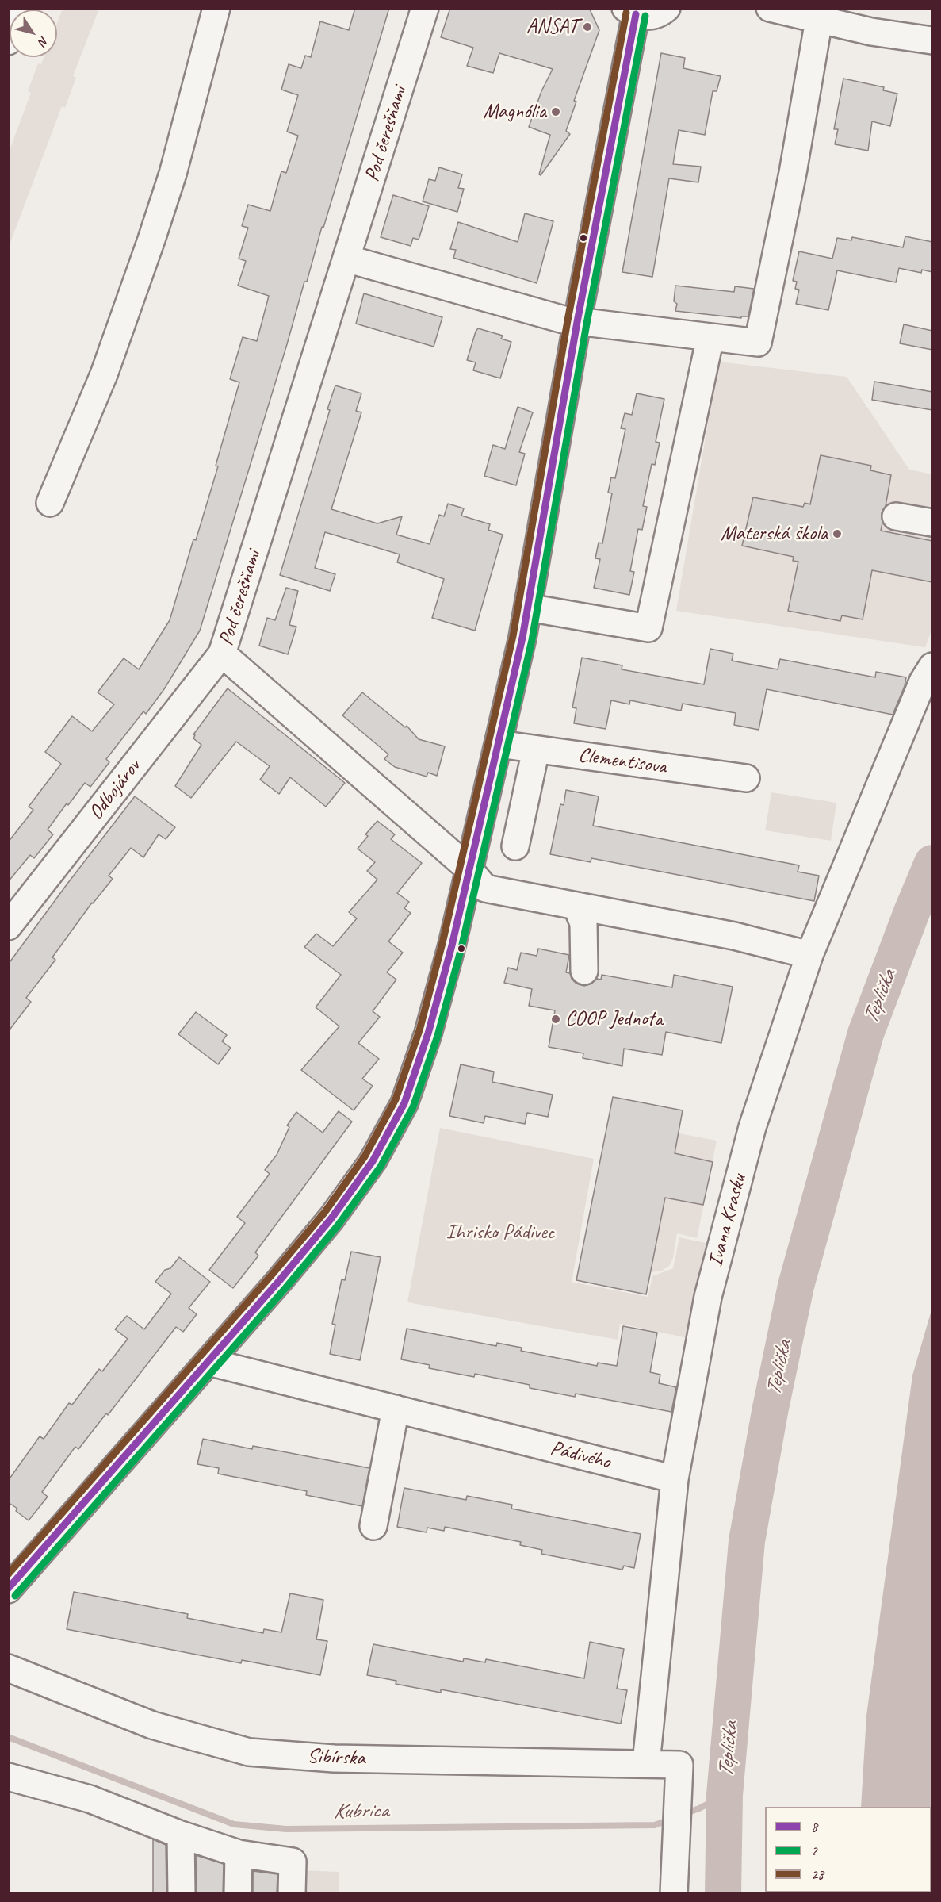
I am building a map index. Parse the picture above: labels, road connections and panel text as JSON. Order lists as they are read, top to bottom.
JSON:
{
  "streets": {
    "street": [
      "Pod čerešňami",
      "Clementisova",
      "Odbojárov",
      "Ivana Krasku",
      "Pádivého",
      "Sibírska"
    ]
  },
  "crossings": [
    ["Pod čerešňami", "Odbojárov"],
    ["Ivana Krasku", "Pádivého"]
  ],
  "water": ["Teplička", "Kubrica"],
  "parks": ["Ihrisko Pádivec"],
  "places": [
    "ANSAT",
    "Magnólia",
    "Materská škola",
    "COOP Jednota"
  ],
  "lines": ["transit line 28", "transit line 8", "transit line 2"],
  "legend": ["8", "2", "28"],
  "north": "bottom right"
}
